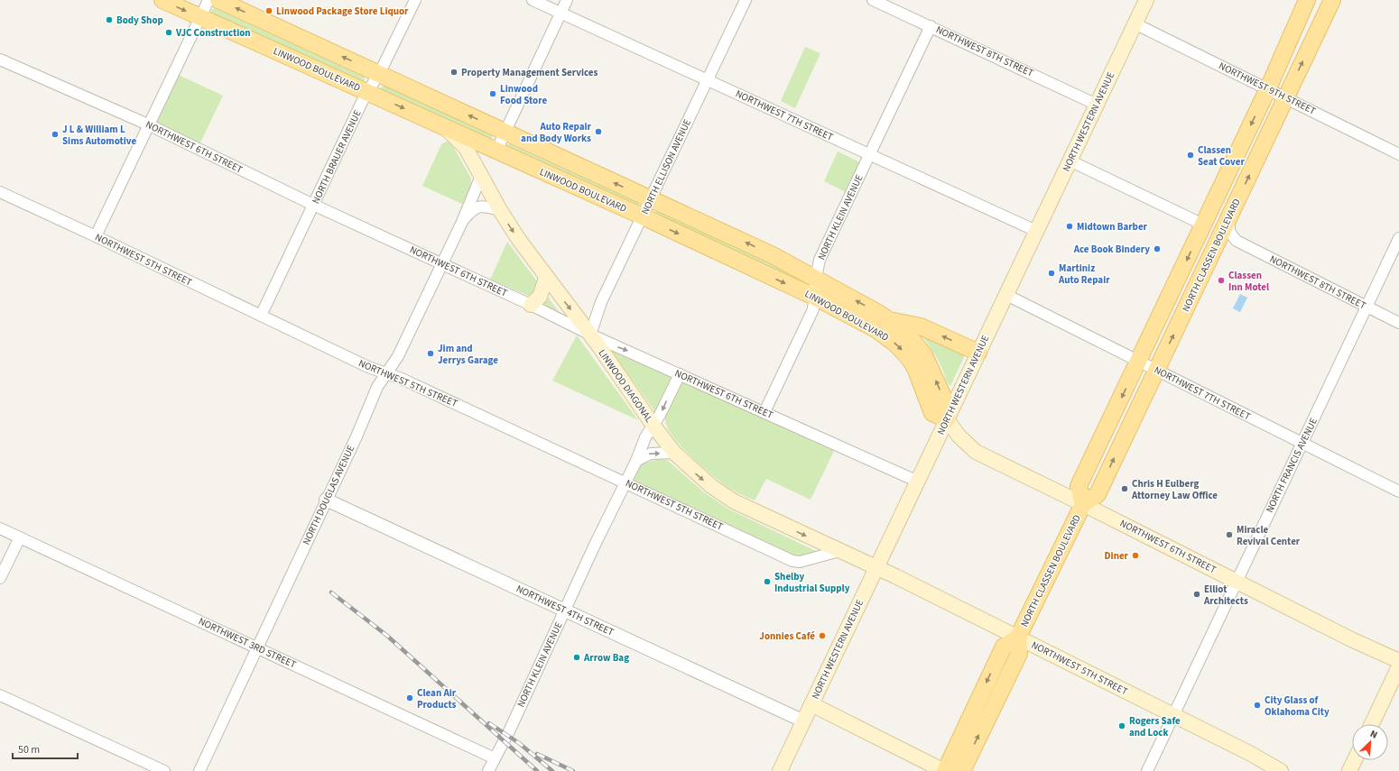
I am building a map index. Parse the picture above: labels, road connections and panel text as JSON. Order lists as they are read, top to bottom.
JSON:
{
  "streets": {
    "main road": [
      "LINWOOD BOULEVARD",
      "NORTH WESTERN AVENUE",
      "NORTHWEST 6TH STREET",
      "NORTH CLASSEN BOULEVARD",
      "NORTHWEST 5TH STREET",
      "LINWOOD DIAGONAL"
    ],
    "street": [
      "NORTHWEST 8TH STREET",
      "NORTHWEST 9TH STREET",
      "NORTHWEST 7TH STREET",
      "NORTH BRAUER AVENUE",
      "NORTH ELLISON AVENUE",
      "NORTH KLEIN AVENUE",
      "NORTH FRANCIS AVENUE",
      "NORTH DOUGLAS AVENUE",
      "NORTHWEST 4TH STREET",
      "NORTHWEST 3RD STREET"
    ]
  },
  "crossings": [
    ["NORTHWEST 8TH STREET", "NORTH WESTERN AVENUE"],
    ["NORTHWEST 8TH STREET", "NORTH KLEIN AVENUE"],
    ["NORTHWEST 8TH STREET", "NORTH FRANCIS AVENUE"],
    ["LINWOOD BOULEVARD", "NORTH WESTERN AVENUE"],
    ["LINWOOD BOULEVARD", "NORTHWEST 6TH STREET"],
    ["LINWOOD BOULEVARD", "NORTH BRAUER AVENUE"],
    ["LINWOOD BOULEVARD", "NORTH ELLISON AVENUE"],
    ["LINWOOD BOULEVARD", "NORTH KLEIN AVENUE"],
    ["LINWOOD BOULEVARD", "LINWOOD DIAGONAL"],
    ["NORTHWEST 9TH STREET", "NORTH WESTERN AVENUE"],
    ["NORTHWEST 9TH STREET", "NORTH CLASSEN BOULEVARD"],
    ["NORTHWEST 7TH STREET", "NORTH WESTERN AVENUE"],
    ["NORTHWEST 7TH STREET", "NORTH ELLISON AVENUE"],
    ["NORTHWEST 7TH STREET", "NORTH KLEIN AVENUE"],
    ["NORTHWEST 7TH STREET", "NORTH CLASSEN BOULEVARD"],
    ["NORTHWEST 7TH STREET", "NORTH FRANCIS AVENUE"],
    ["NORTH WESTERN AVENUE", "NORTHWEST 6TH STREET"],
    ["NORTH WESTERN AVENUE", "NORTHWEST 5TH STREET"],
    ["NORTH WESTERN AVENUE", "LINWOOD DIAGONAL"],
    ["NORTH WESTERN AVENUE", "NORTHWEST 4TH STREET"],
    ["NORTHWEST 6TH STREET", "NORTH BRAUER AVENUE"],
    ["NORTHWEST 6TH STREET", "NORTH ELLISON AVENUE"],
    ["NORTHWEST 6TH STREET", "NORTH KLEIN AVENUE"],
    ["NORTHWEST 6TH STREET", "NORTH CLASSEN BOULEVARD"],
    ["NORTHWEST 6TH STREET", "LINWOOD DIAGONAL"],
    ["NORTHWEST 6TH STREET", "NORTH FRANCIS AVENUE"],
    ["NORTHWEST 6TH STREET", "NORTH DOUGLAS AVENUE"],
    ["NORTH BRAUER AVENUE", "NORTHWEST 5TH STREET"],
    ["NORTH ELLISON AVENUE", "LINWOOD DIAGONAL"],
    ["NORTH KLEIN AVENUE", "NORTHWEST 5TH STREET"],
    ["NORTH KLEIN AVENUE", "LINWOOD DIAGONAL"],
    ["NORTH KLEIN AVENUE", "NORTHWEST 4TH STREET"],
    ["NORTH KLEIN AVENUE", "NORTHWEST 3RD STREET"],
    ["NORTH CLASSEN BOULEVARD", "NORTHWEST 5TH STREET"],
    ["NORTHWEST 5TH STREET", "LINWOOD DIAGONAL"],
    ["NORTHWEST 5TH STREET", "NORTH FRANCIS AVENUE"],
    ["NORTHWEST 5TH STREET", "NORTH DOUGLAS AVENUE"],
    ["LINWOOD DIAGONAL", "NORTH DOUGLAS AVENUE"],
    ["NORTH DOUGLAS AVENUE", "NORTHWEST 4TH STREET"],
    ["NORTH DOUGLAS AVENUE", "NORTHWEST 3RD STREET"]
  ],
  "one_way": ["LINWOOD DIAGONAL"],
  "places": [
    "Linwood Package Store Liquor",
    "Body Shop",
    "VJC Construction",
    "Property Management Services",
    "Linwood Food Store",
    "Auto Repair and Body Works",
    "J L & William L Sims Automotive",
    "Classen Seat Cover",
    "Midtown Barber",
    "Ace Book Bindery",
    "Martiniz Auto Repair",
    "Classen Inn Motel",
    "Jim and Jerrys Garage",
    "Chris H Eulberg Attorney Law Office",
    "Miracle Revival Center",
    "Diner",
    "Shelby Industrial Supply",
    "Elliot Architects",
    "Jonnies Café",
    "Arrow Bag",
    "Clean Air Products",
    "City Glass of Oklahoma City",
    "Rogers Safe and Lock"
  ],
  "scale_bar": "50 m",
  "north": "top right"
}
